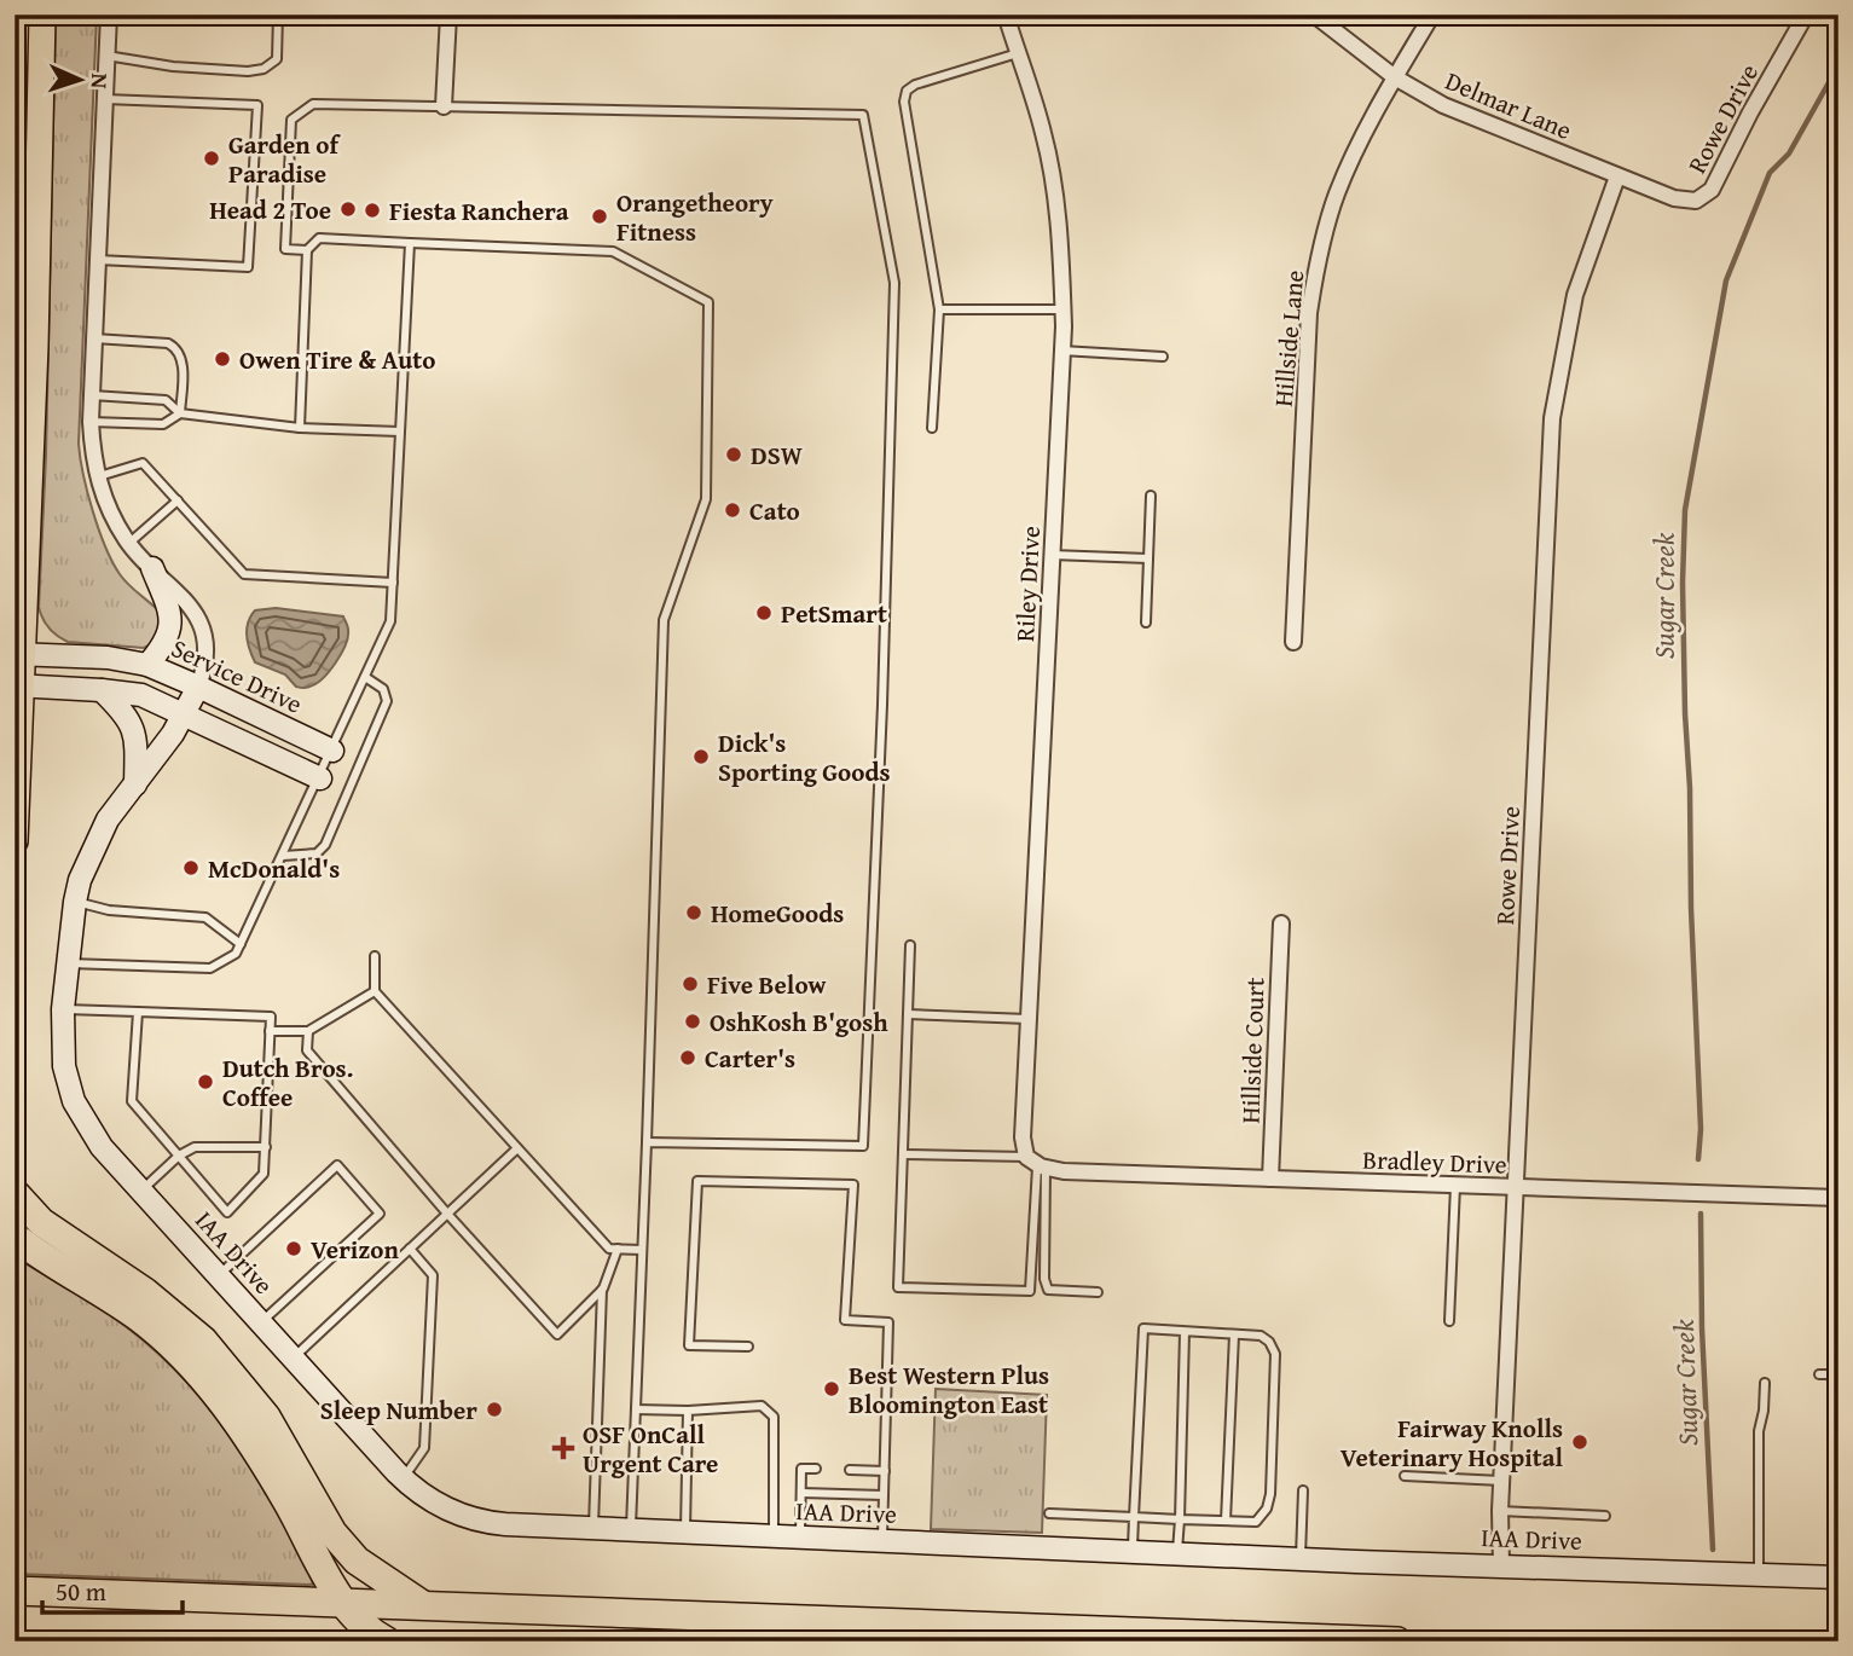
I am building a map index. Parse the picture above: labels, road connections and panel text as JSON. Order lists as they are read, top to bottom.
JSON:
{
  "streets": {
    "street": [
      "Delmar Lane",
      "Rowe Drive",
      "Hillside Lane",
      "Riley Drive",
      "Service Drive",
      "Hillside Court",
      "Bradley Drive",
      "IAA Drive"
    ]
  },
  "crossings": [
    ["Delmar Lane", "Rowe Drive"],
    ["Delmar Lane", "Hillside Lane"],
    ["Rowe Drive", "Bradley Drive"],
    ["Rowe Drive", "IAA Drive"],
    ["Riley Drive", "Bradley Drive"],
    ["Service Drive", "IAA Drive"],
    ["Hillside Court", "Bradley Drive"]
  ],
  "water": ["Sugar Creek"],
  "places": {
    "other": [
      "Garden of Paradise",
      "Head 2 Toe",
      "Fiesta Ranchera",
      "Orangetheory Fitness",
      "Owen Tire & Auto",
      "DSW",
      "Cato",
      "PetSmart",
      "Dick's Sporting Goods",
      "McDonald's",
      "HomeGoods",
      "Five Below",
      "OshKosh B'gosh",
      "Carter's",
      "Dutch Bros. Coffee",
      "Verizon",
      "Best Western Plus Bloomington East",
      "Sleep Number",
      "Fairway Knolls Veterinary Hospital"
    ],
    "health": ["OSF OnCall Urgent Care"]
  },
  "scale_bar": "50 m",
  "north": "right"
}
